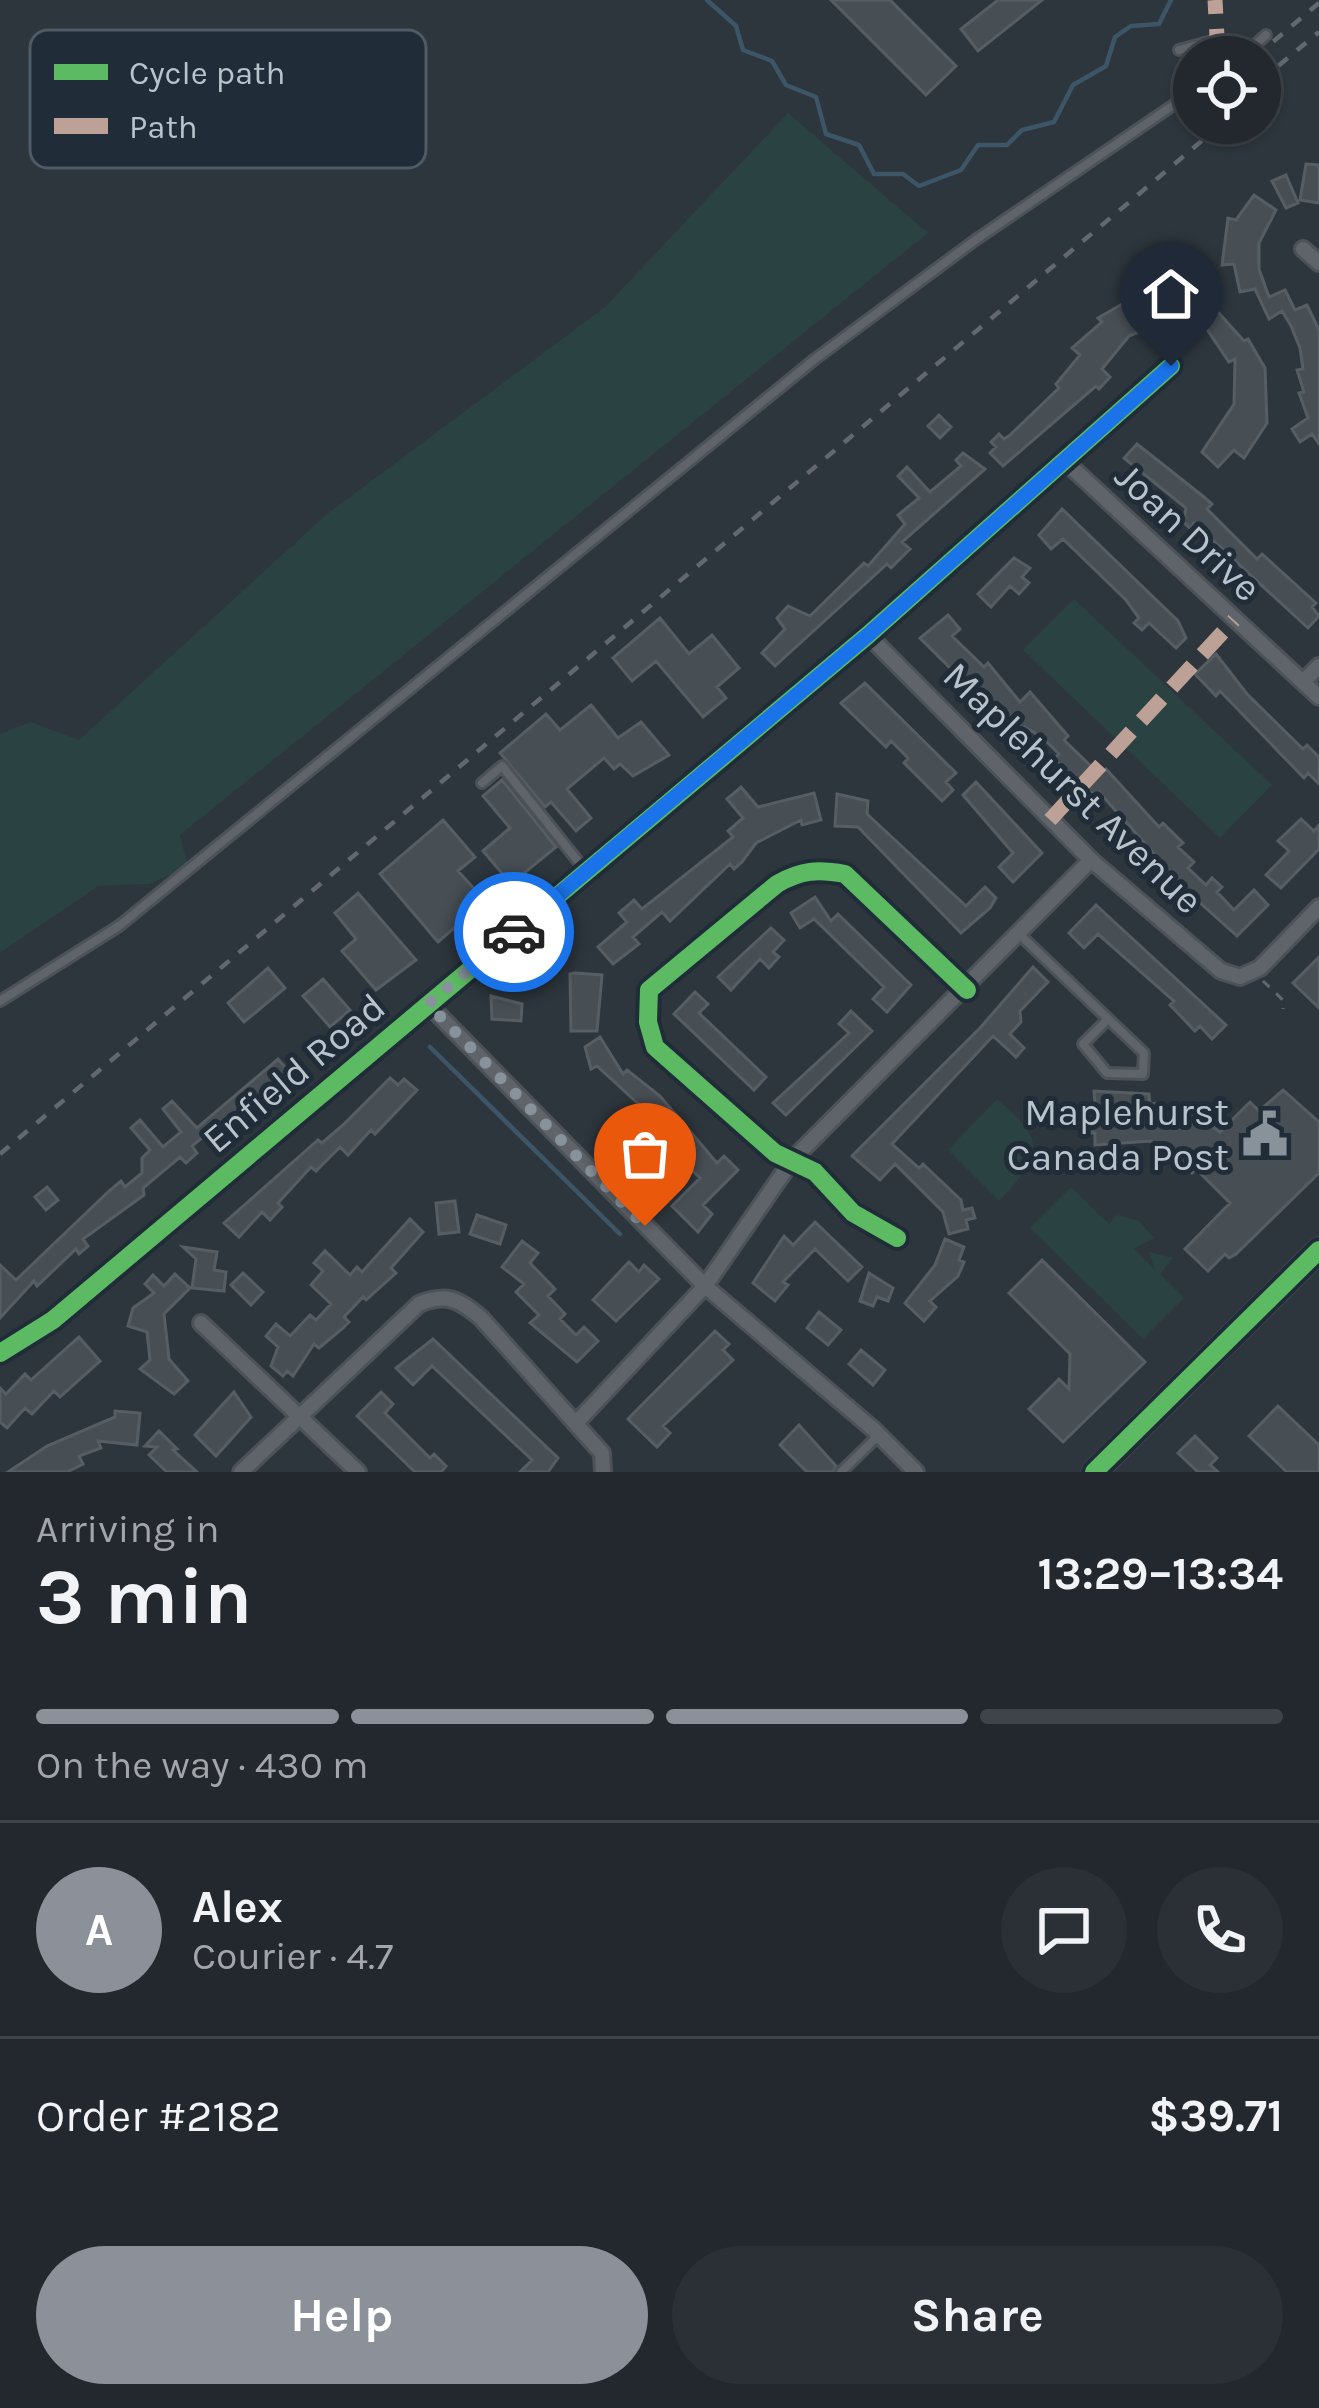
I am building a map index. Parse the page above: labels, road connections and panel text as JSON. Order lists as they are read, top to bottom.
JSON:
{
  "streets": {
    "street": ["Joan Drive", "Maplehurst Avenue", "Enfield Road"]
  },
  "crossings": [
    ["Joan Drive", "Enfield Road"],
    ["Maplehurst Avenue", "Enfield Road"]
  ],
  "places": {
    "public building": ["Maplehurst Canada Post"]
  },
  "legend": ["Cycle path", "Path"],
  "page": {
    "heading": ["3 min", "Arriving in", "13:29–13:34"],
    "panel": [
      "Alex",
      "Courier · 4.7",
      "Order #2182",
      "$39.71"
    ],
    "bar": "On the way · 430 m",
    "round": "A",
    "buttons": ["Help", "Share"]
  }
}
